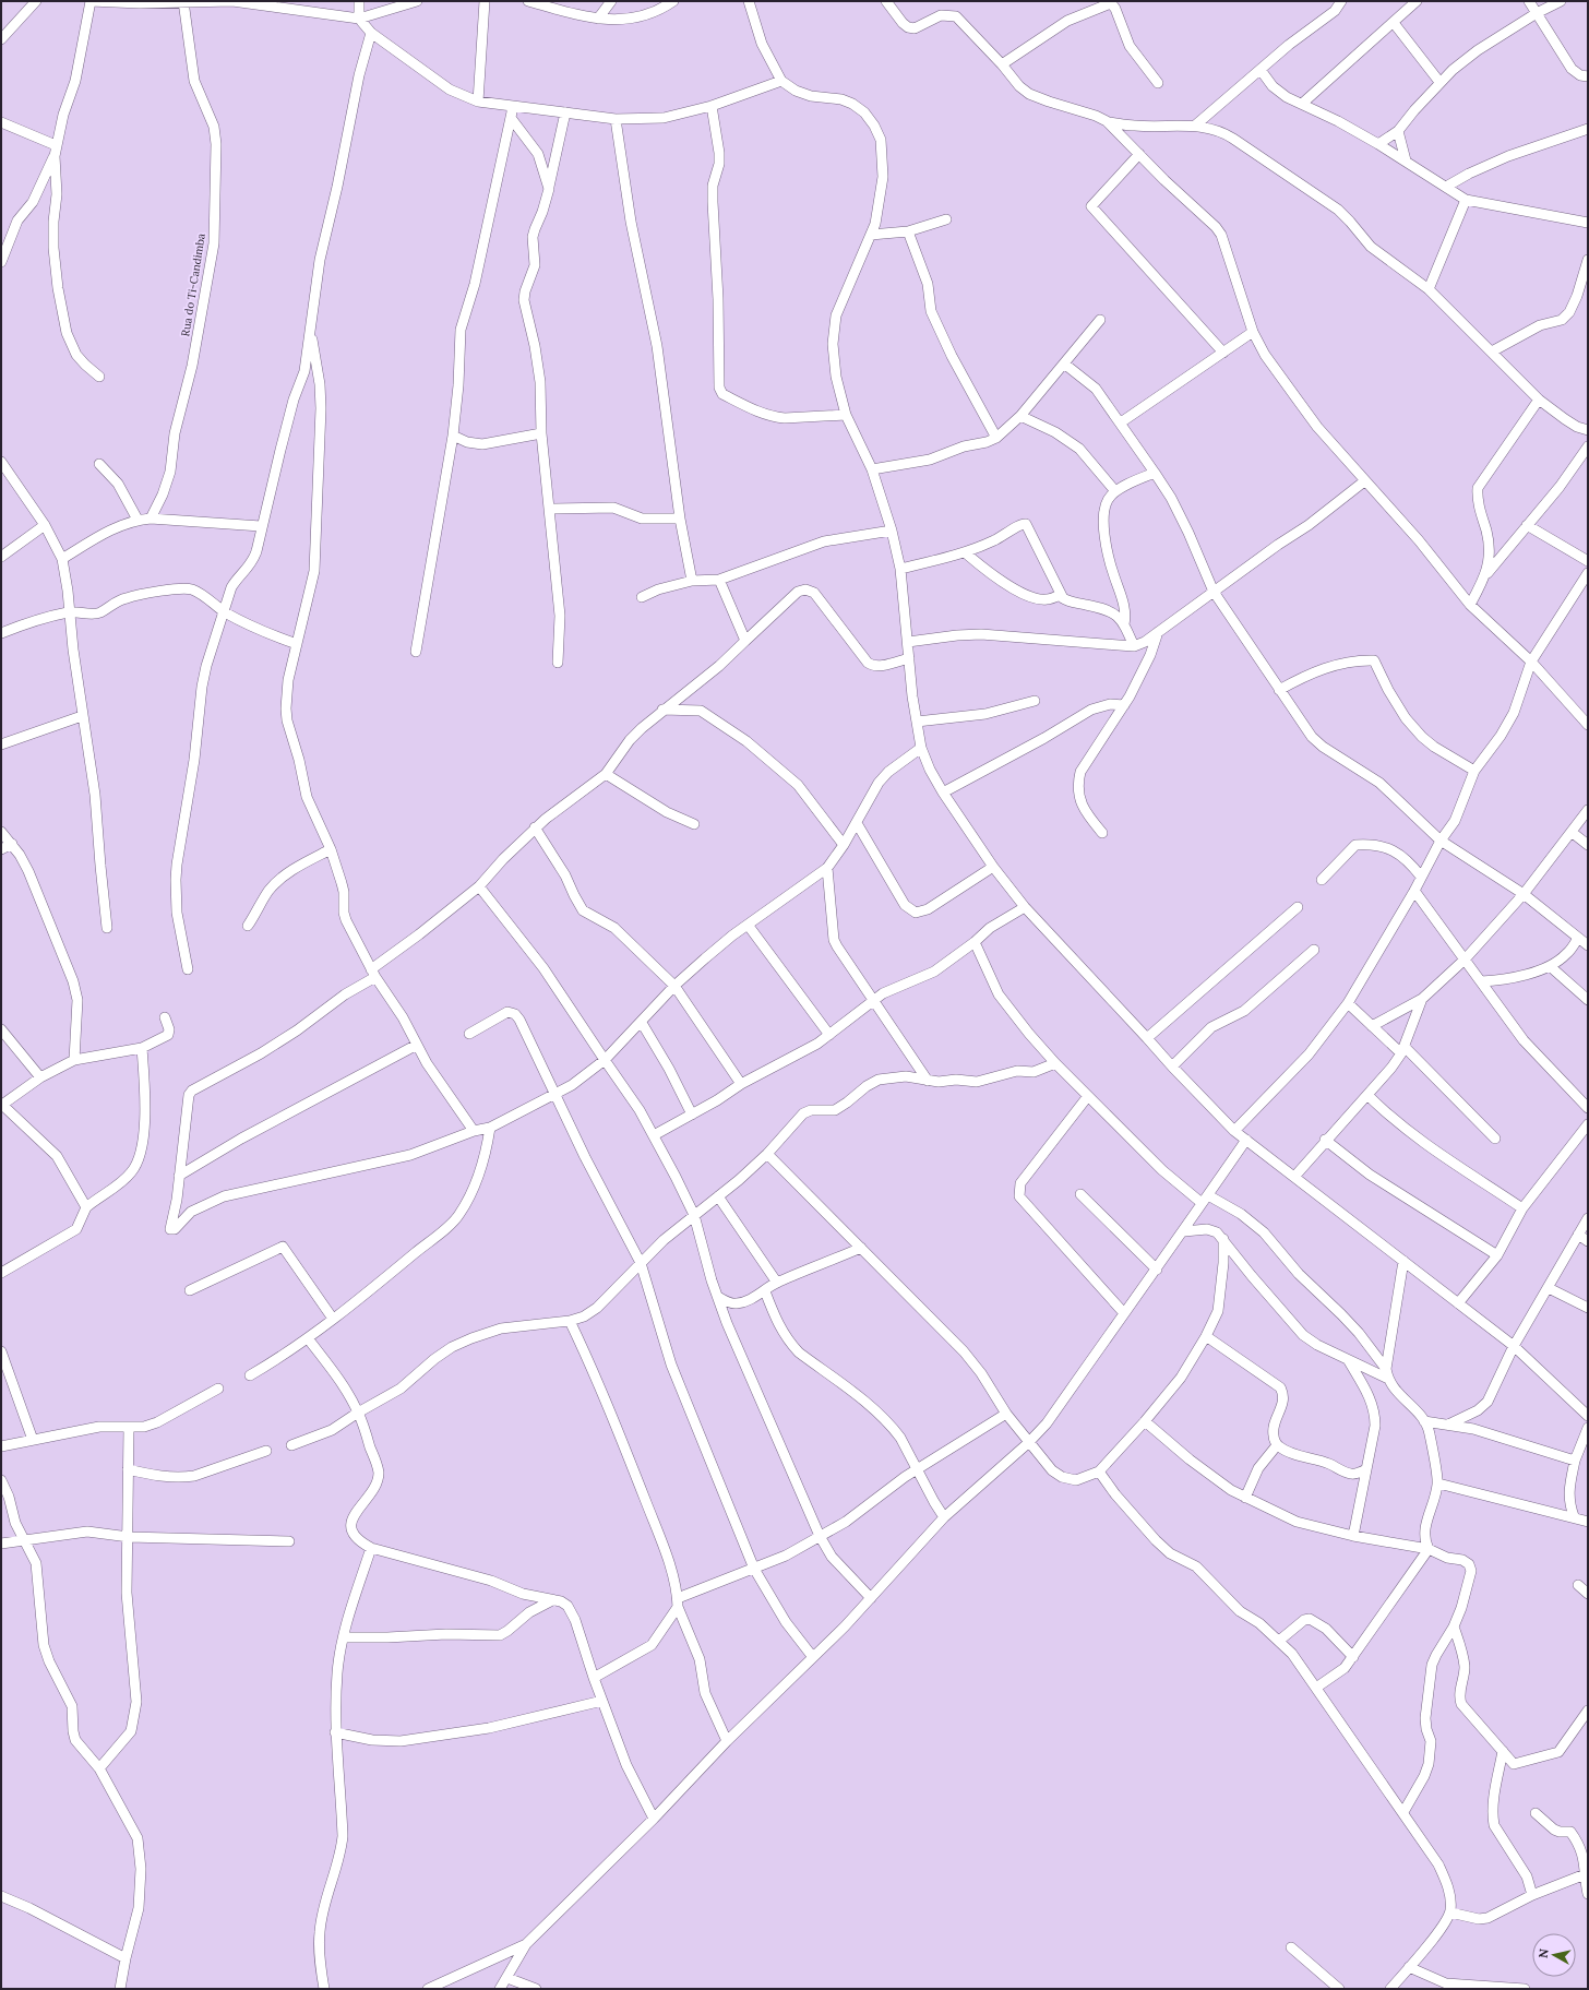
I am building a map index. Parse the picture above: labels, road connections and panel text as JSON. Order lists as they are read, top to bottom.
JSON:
{
  "streets": {
    "street": ["Rua do Ti-Candimba"]
  },
  "north": "left"
}
